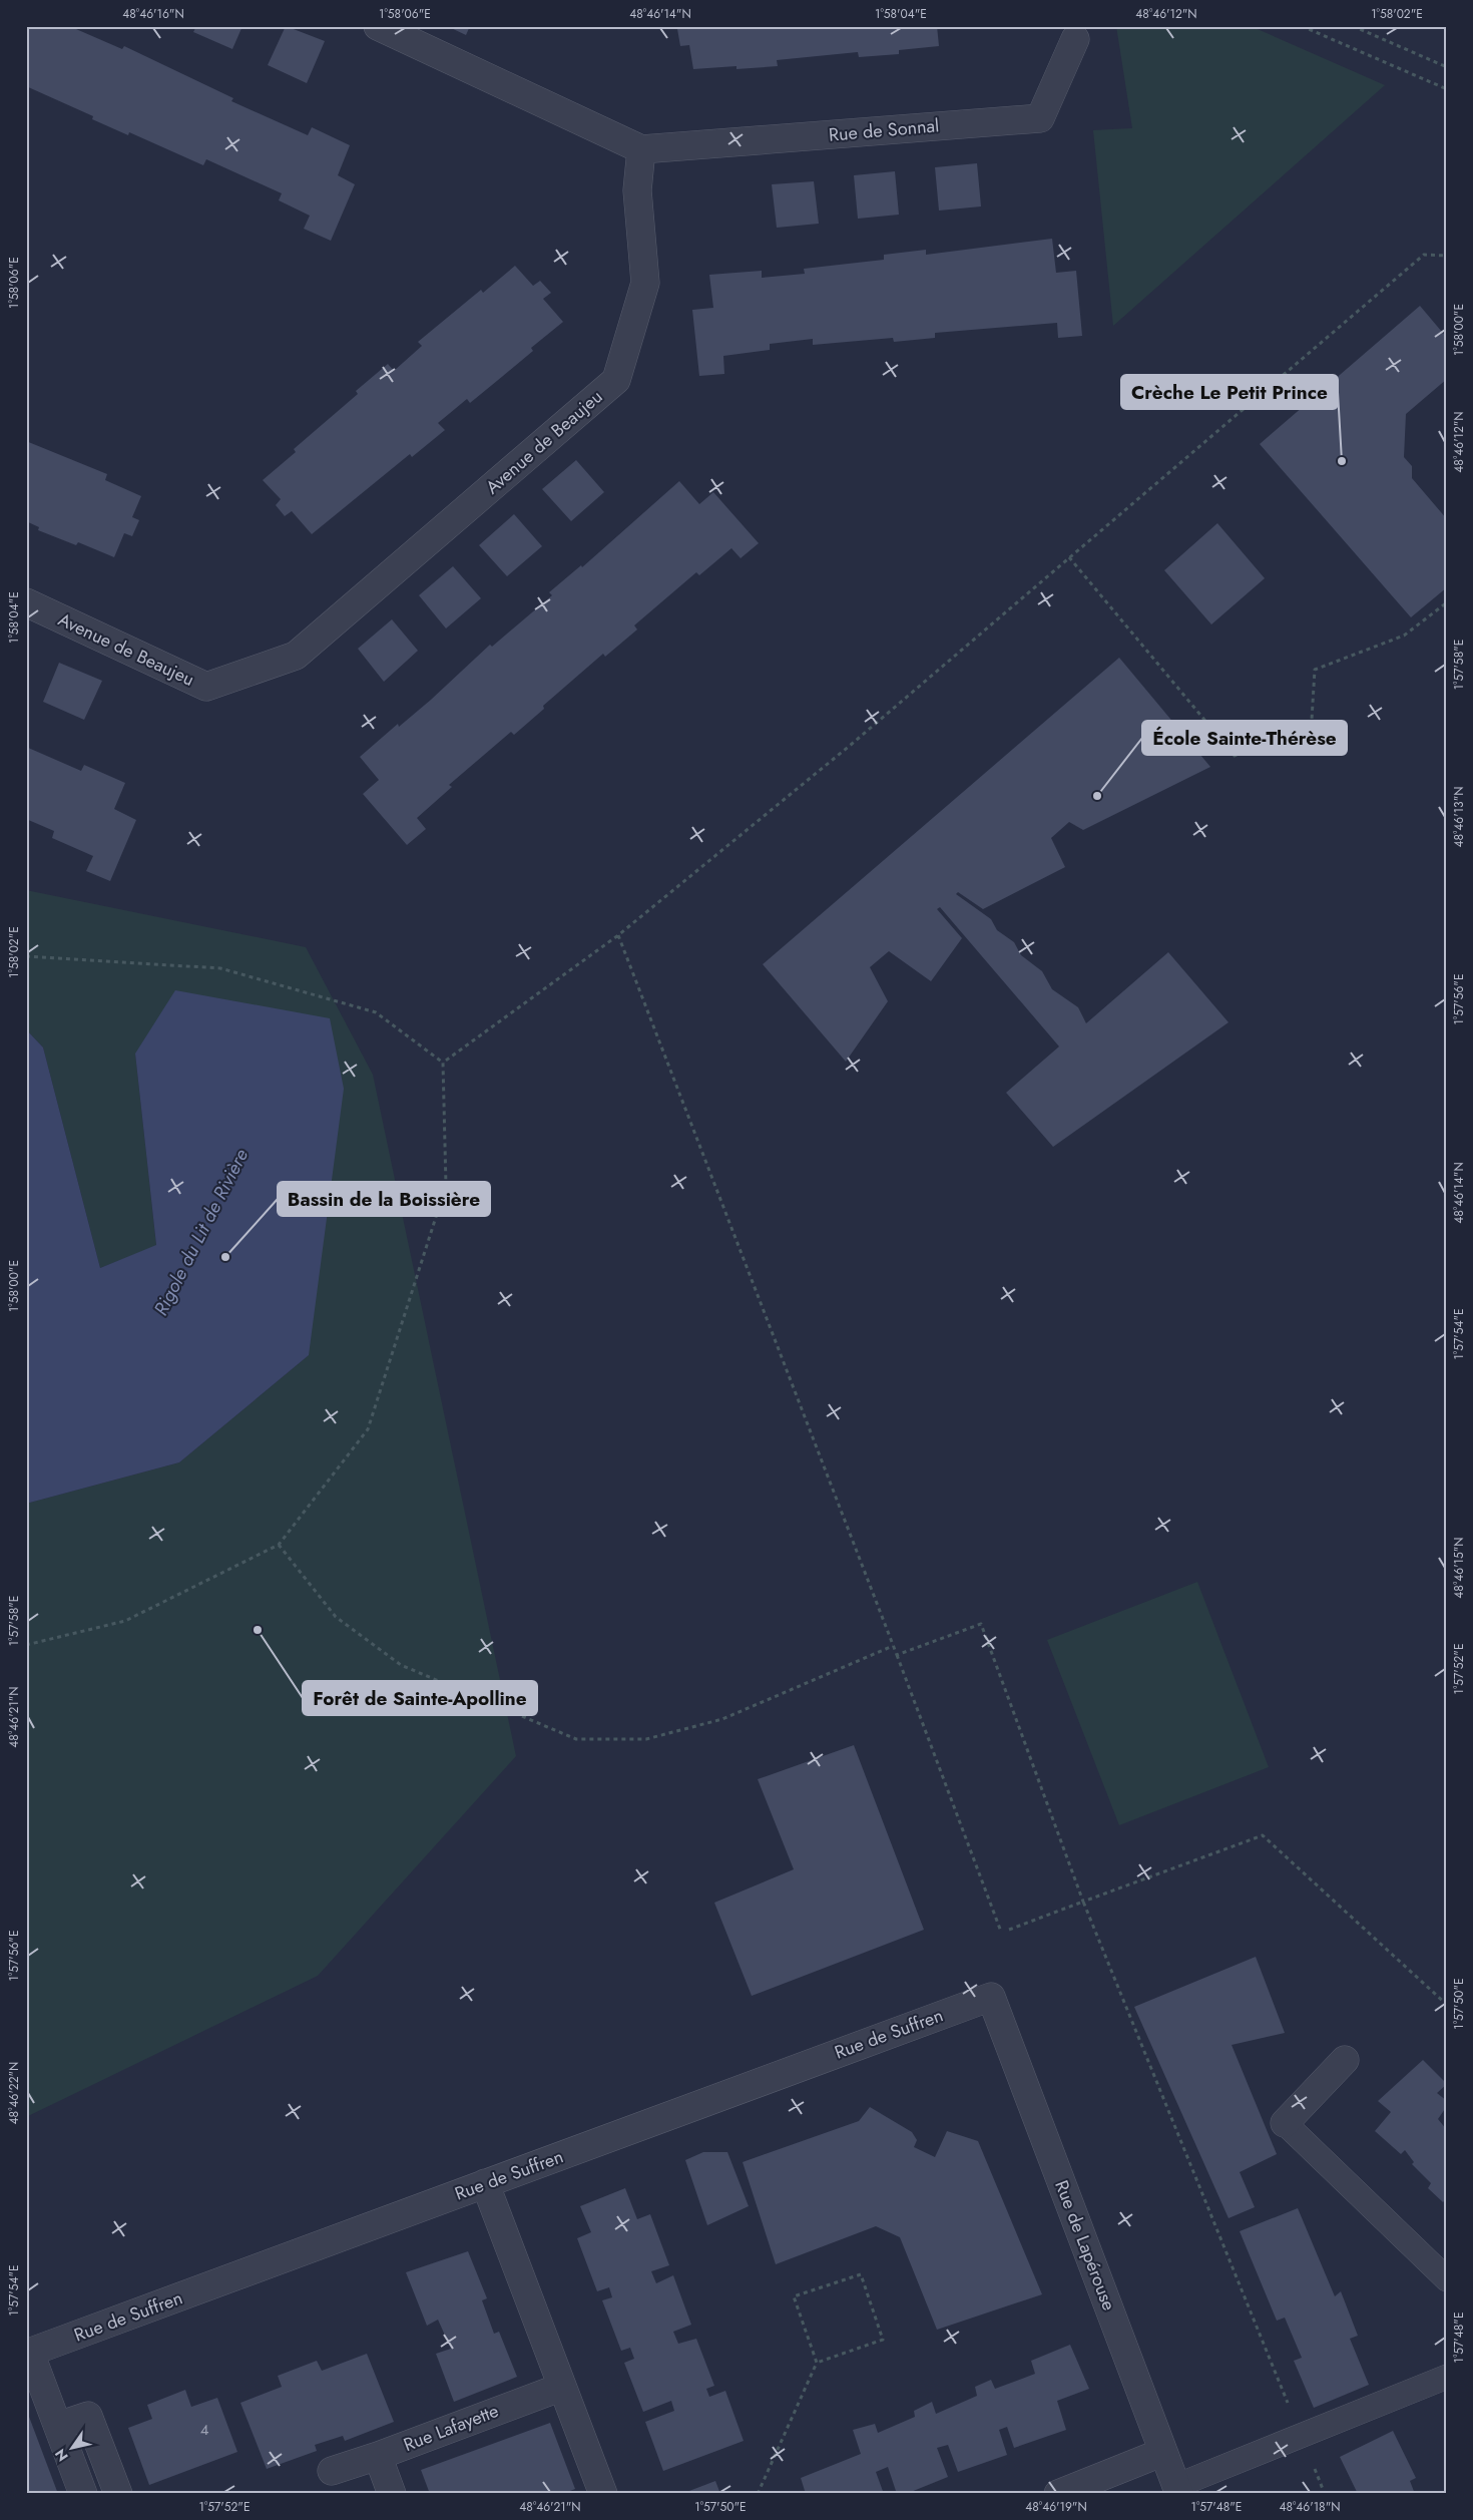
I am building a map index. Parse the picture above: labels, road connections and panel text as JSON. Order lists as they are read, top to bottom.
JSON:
{
  "streets": {
    "street": [
      "Rue de Sonnal",
      "Avenue de Beaujeu",
      "Rue de Suffren",
      "Rue de Lapérouse",
      "Rue Lafayette"
    ]
  },
  "crossings": [
    ["Rue de Sonnal", "Avenue de Beaujeu"],
    ["Rue de Suffren", "Rue de Lapérouse"]
  ],
  "water": ["Rigole du Lit de Rivière"],
  "places": [
    "Crèche Le Petit Prince",
    "École Sainte-Thérèse",
    "Bassin de la Boissière",
    "Forêt de Sainte-Apolline"
  ],
  "house_numbers": ["4"],
  "north": "bottom left",
  "coordinates": [
    "48°46'16\"N",
    "1°58'06\"E",
    "48°46'14\"N",
    "1°58'04\"E",
    "48°46'12\"N",
    "1°58'02\"E",
    "1°58'00\"E",
    "1°57'58\"E",
    "48°46'13\"N",
    "1°57'56\"E",
    "1°57'54\"E",
    "48°46'15\"N",
    "1°57'52\"E",
    "48°46'21\"N",
    "1°57'50\"E",
    "48°46'22\"N",
    "1°57'48\"E",
    "48°46'19\"N",
    "48°46'18\"N"
  ]
}
